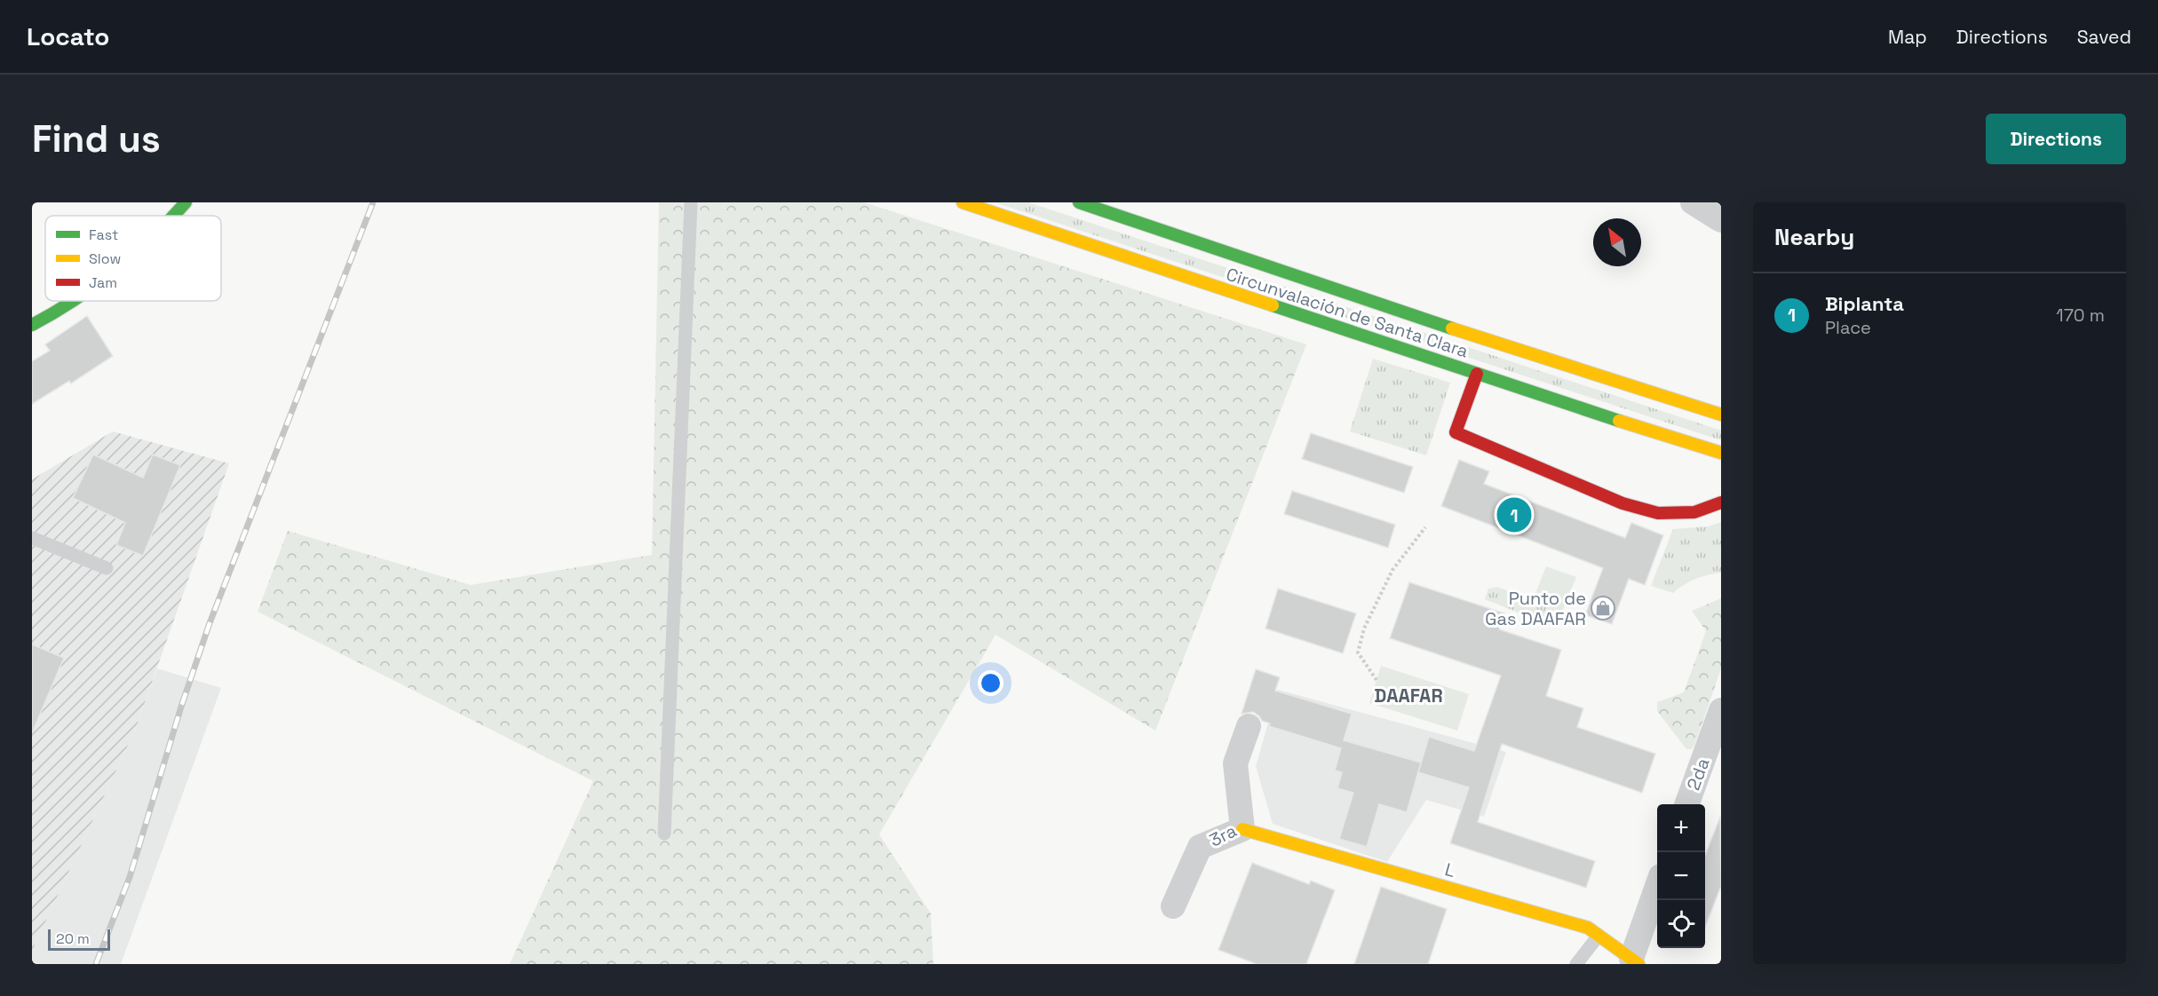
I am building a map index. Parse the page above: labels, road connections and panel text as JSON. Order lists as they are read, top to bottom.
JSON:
{
  "streets": {
    "main road": ["Circunvalación de Santa Clara", "L"],
    "street": ["2da", "3ra"]
  },
  "crossings": [
    ["3ra", "L"]
  ],
  "districts": ["DAAFAR"],
  "places": {
    "shop": ["Punto de Gas DAAFAR"]
  },
  "legend": ["Fast", "Slow", "Jam"],
  "scale_bar": "20 m",
  "north": "top left",
  "page": {
    "header": "Locato",
    "nav": ["Map", "Directions", "Saved"],
    "buttons": "Directions",
    "title": "Find us",
    "heading": "Nearby",
    "list": [
      {
        "mark": "1",
        "name": "Biplanta",
        "note": "Place",
        "value": "170 m"
      }
    ],
    "pins": "1",
    "map_buttons": ["+", "−"],
    "scale": "20 m"
  }
}
